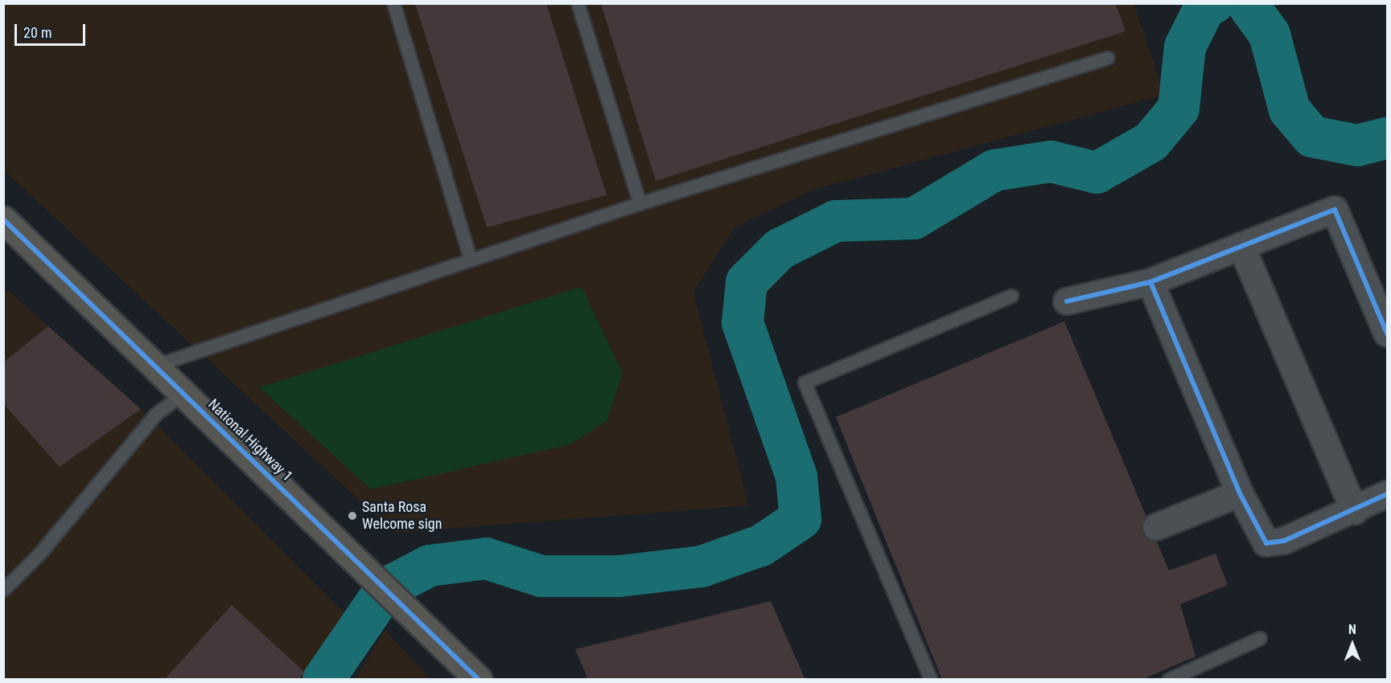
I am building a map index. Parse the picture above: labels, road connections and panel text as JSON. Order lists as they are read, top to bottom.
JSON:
{
  "streets": {
    "highway": ["National Highway 1"]
  },
  "places": ["Santa Rosa Welcome sign"],
  "scale_bar": "20 m",
  "north": "top"
}
